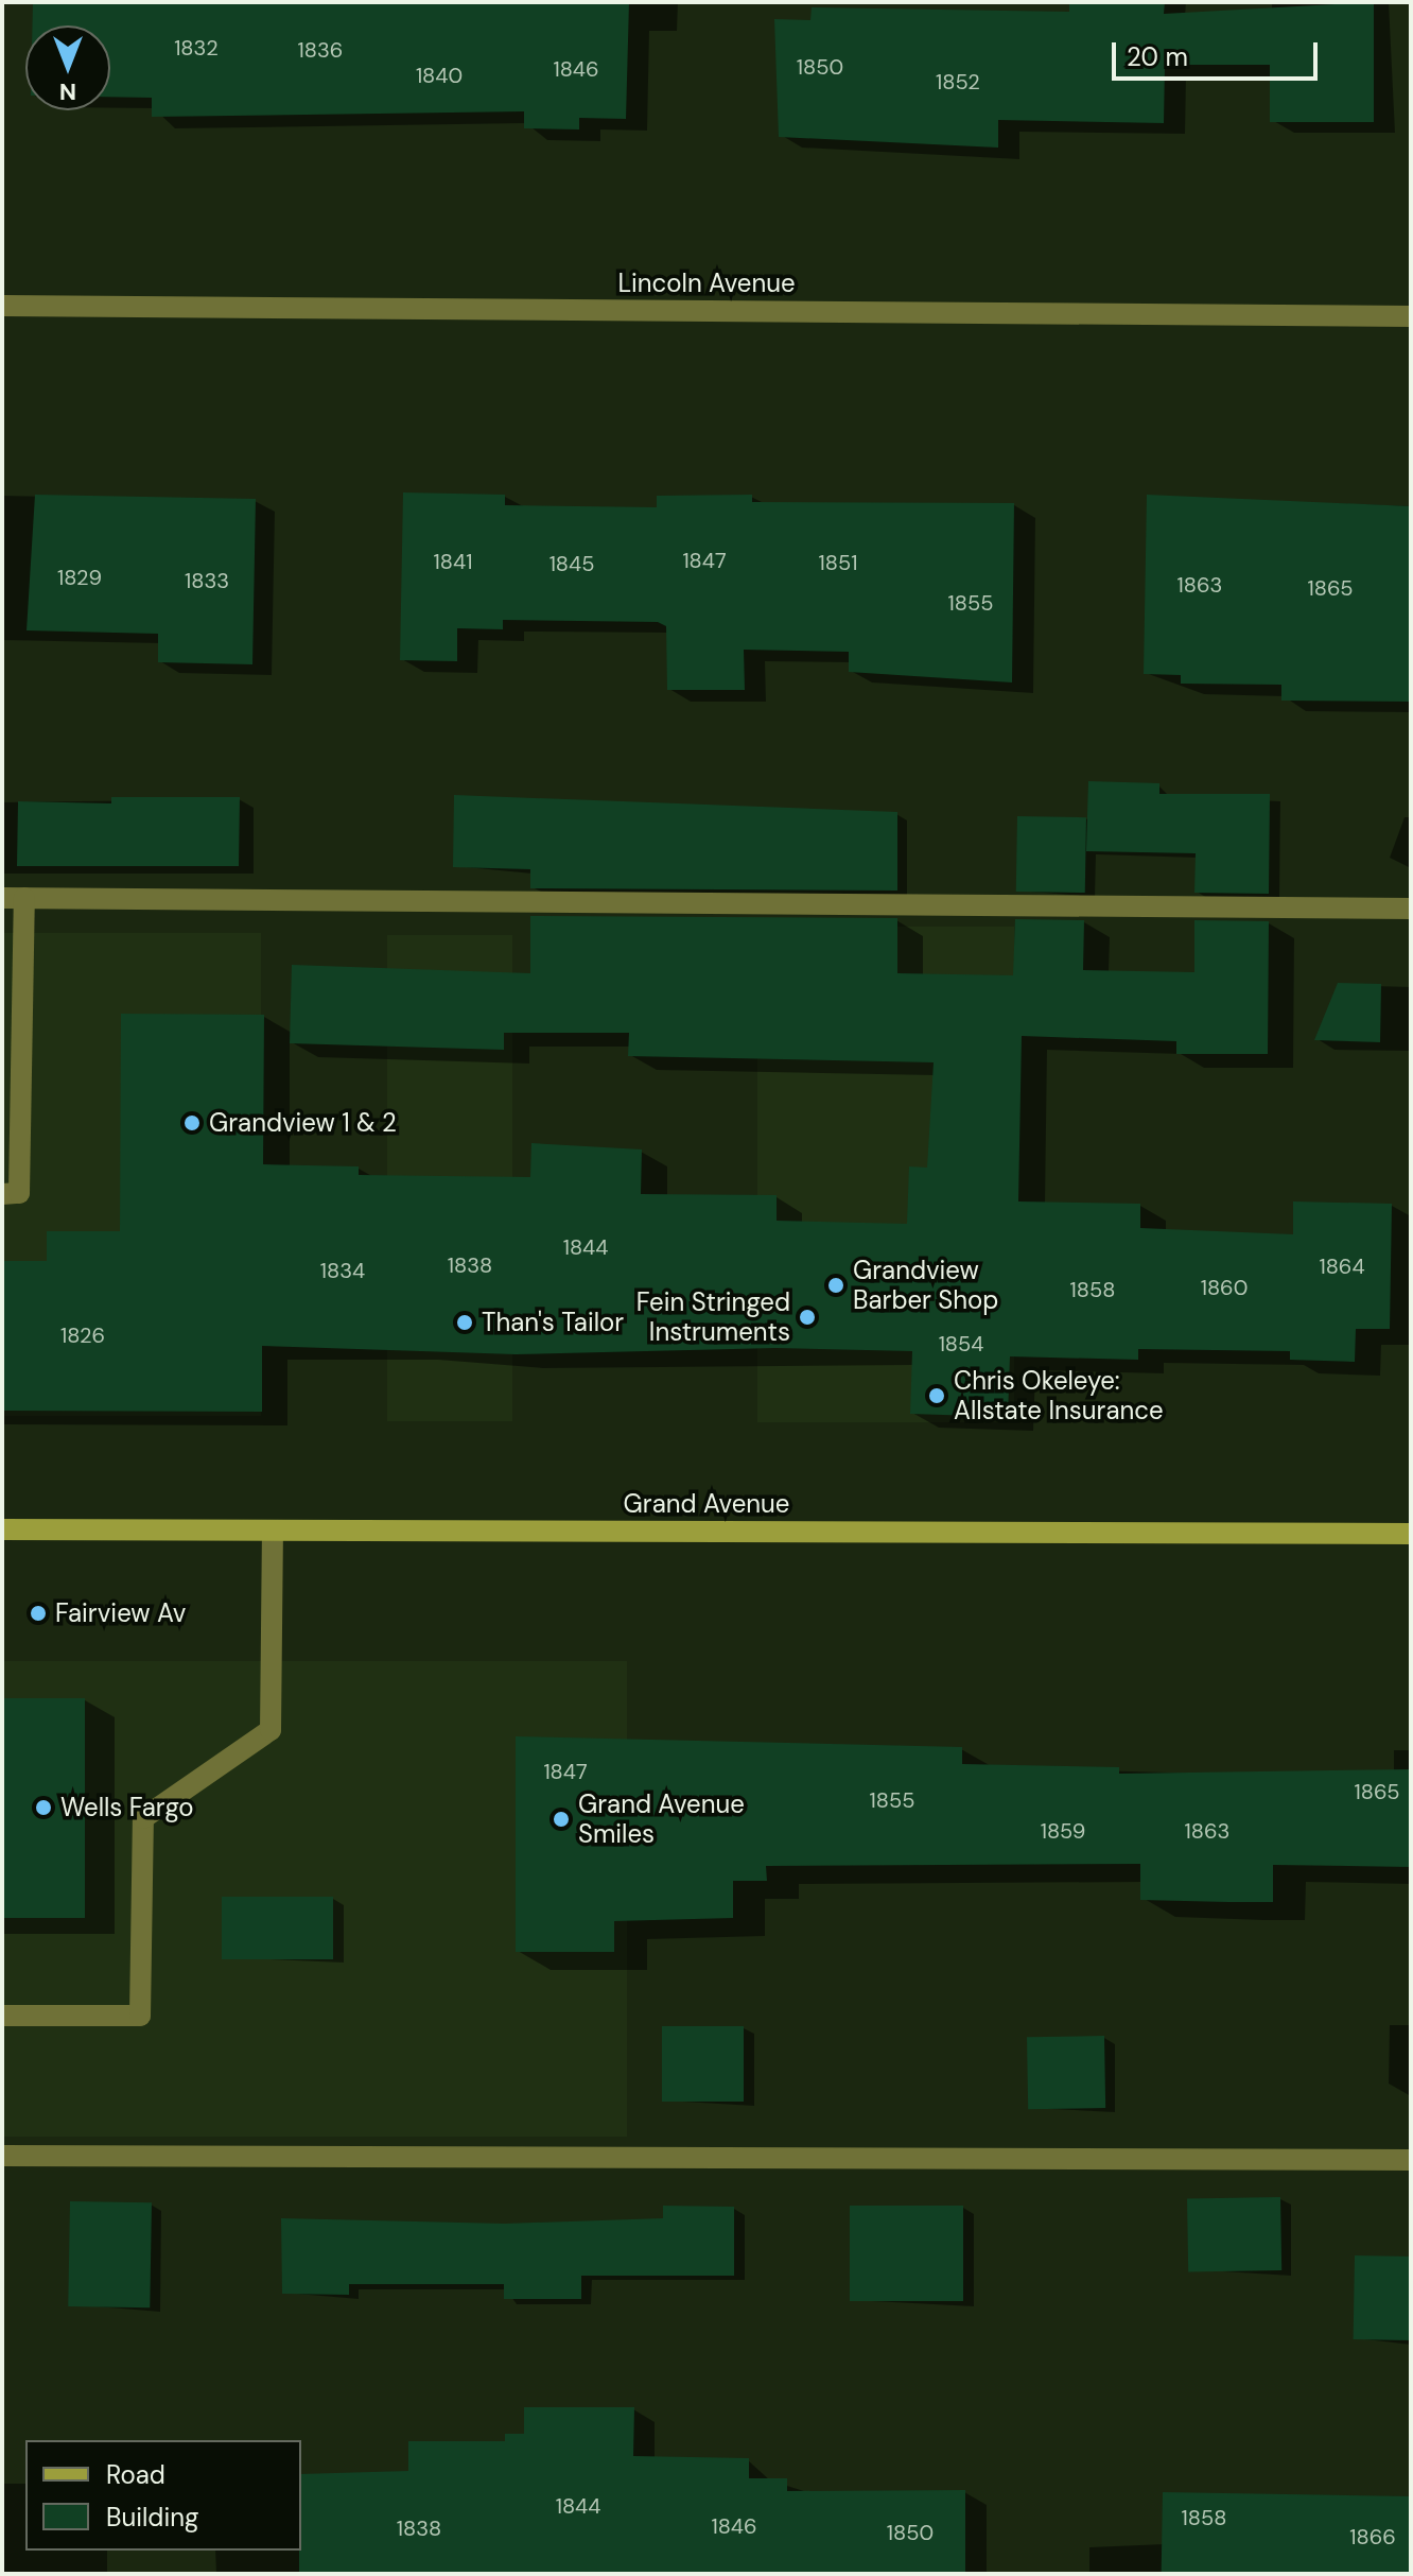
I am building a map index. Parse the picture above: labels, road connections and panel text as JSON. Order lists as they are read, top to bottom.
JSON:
{
  "streets": {
    "main road": ["Grand Avenue"],
    "street": ["Lincoln Avenue"]
  },
  "places": [
    "Grandview 1 & 2",
    "Grandview Barber Shop",
    "Fein Stringed Instruments",
    "Than's Tailor",
    "Chris Okeleye: Allstate Insurance",
    "Fairview Av",
    "Wells Fargo",
    "Grand Avenue Smiles"
  ],
  "house_numbers": [
    "1832",
    "1836",
    "1850",
    "1846",
    "1840",
    "1852",
    "1847",
    "1841",
    "1851",
    "1845",
    "1829",
    "1833",
    "1863",
    "1865",
    "1855",
    "1844",
    "1838",
    "1864",
    "1834",
    "1860",
    "1858",
    "1826",
    "1854",
    "1847",
    "1865",
    "1855",
    "1859",
    "1863",
    "1844",
    "1858",
    "1846",
    "1838",
    "1850",
    "1866"
  ],
  "legend": ["Road", "Building"],
  "scale_bar": "20 m",
  "north": "bottom"
}
